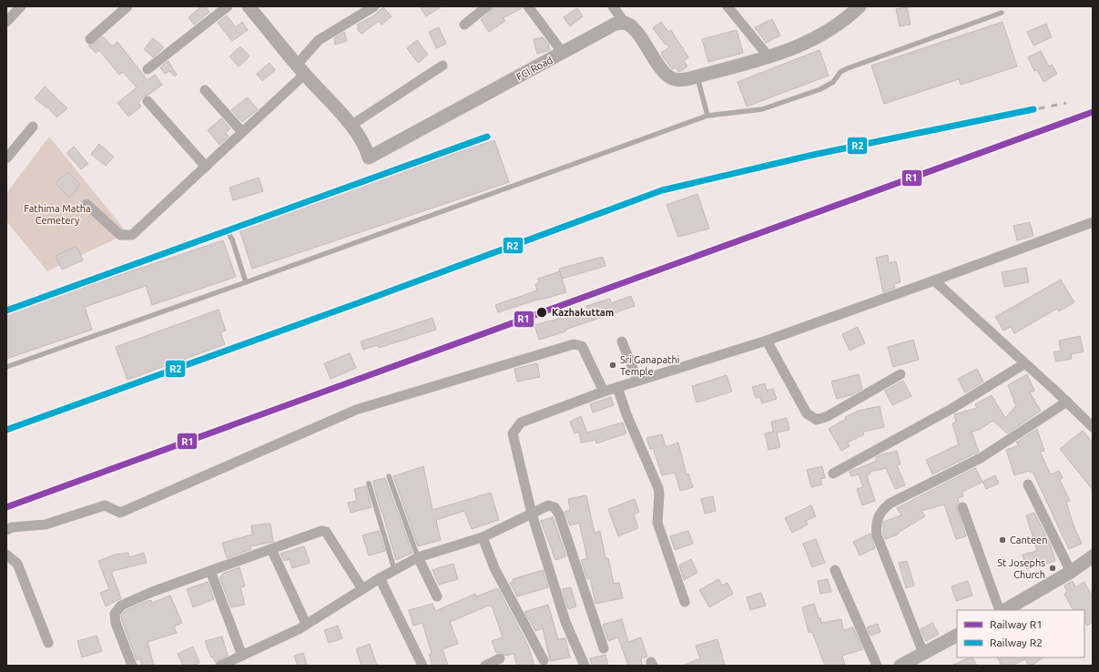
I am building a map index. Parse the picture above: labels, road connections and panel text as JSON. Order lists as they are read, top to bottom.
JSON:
{
  "streets": {
    "street": ["FCI Road"]
  },
  "parks": ["Fathima Matha Cemetery"],
  "places": [
    "Kazhakuttam",
    "Sri Ganapathi Temple",
    "Canteen",
    "St Josephs Church"
  ],
  "lines": ["rail line R2", "rail line R1"],
  "legend": ["Railway R1", "Railway R2"]
}
